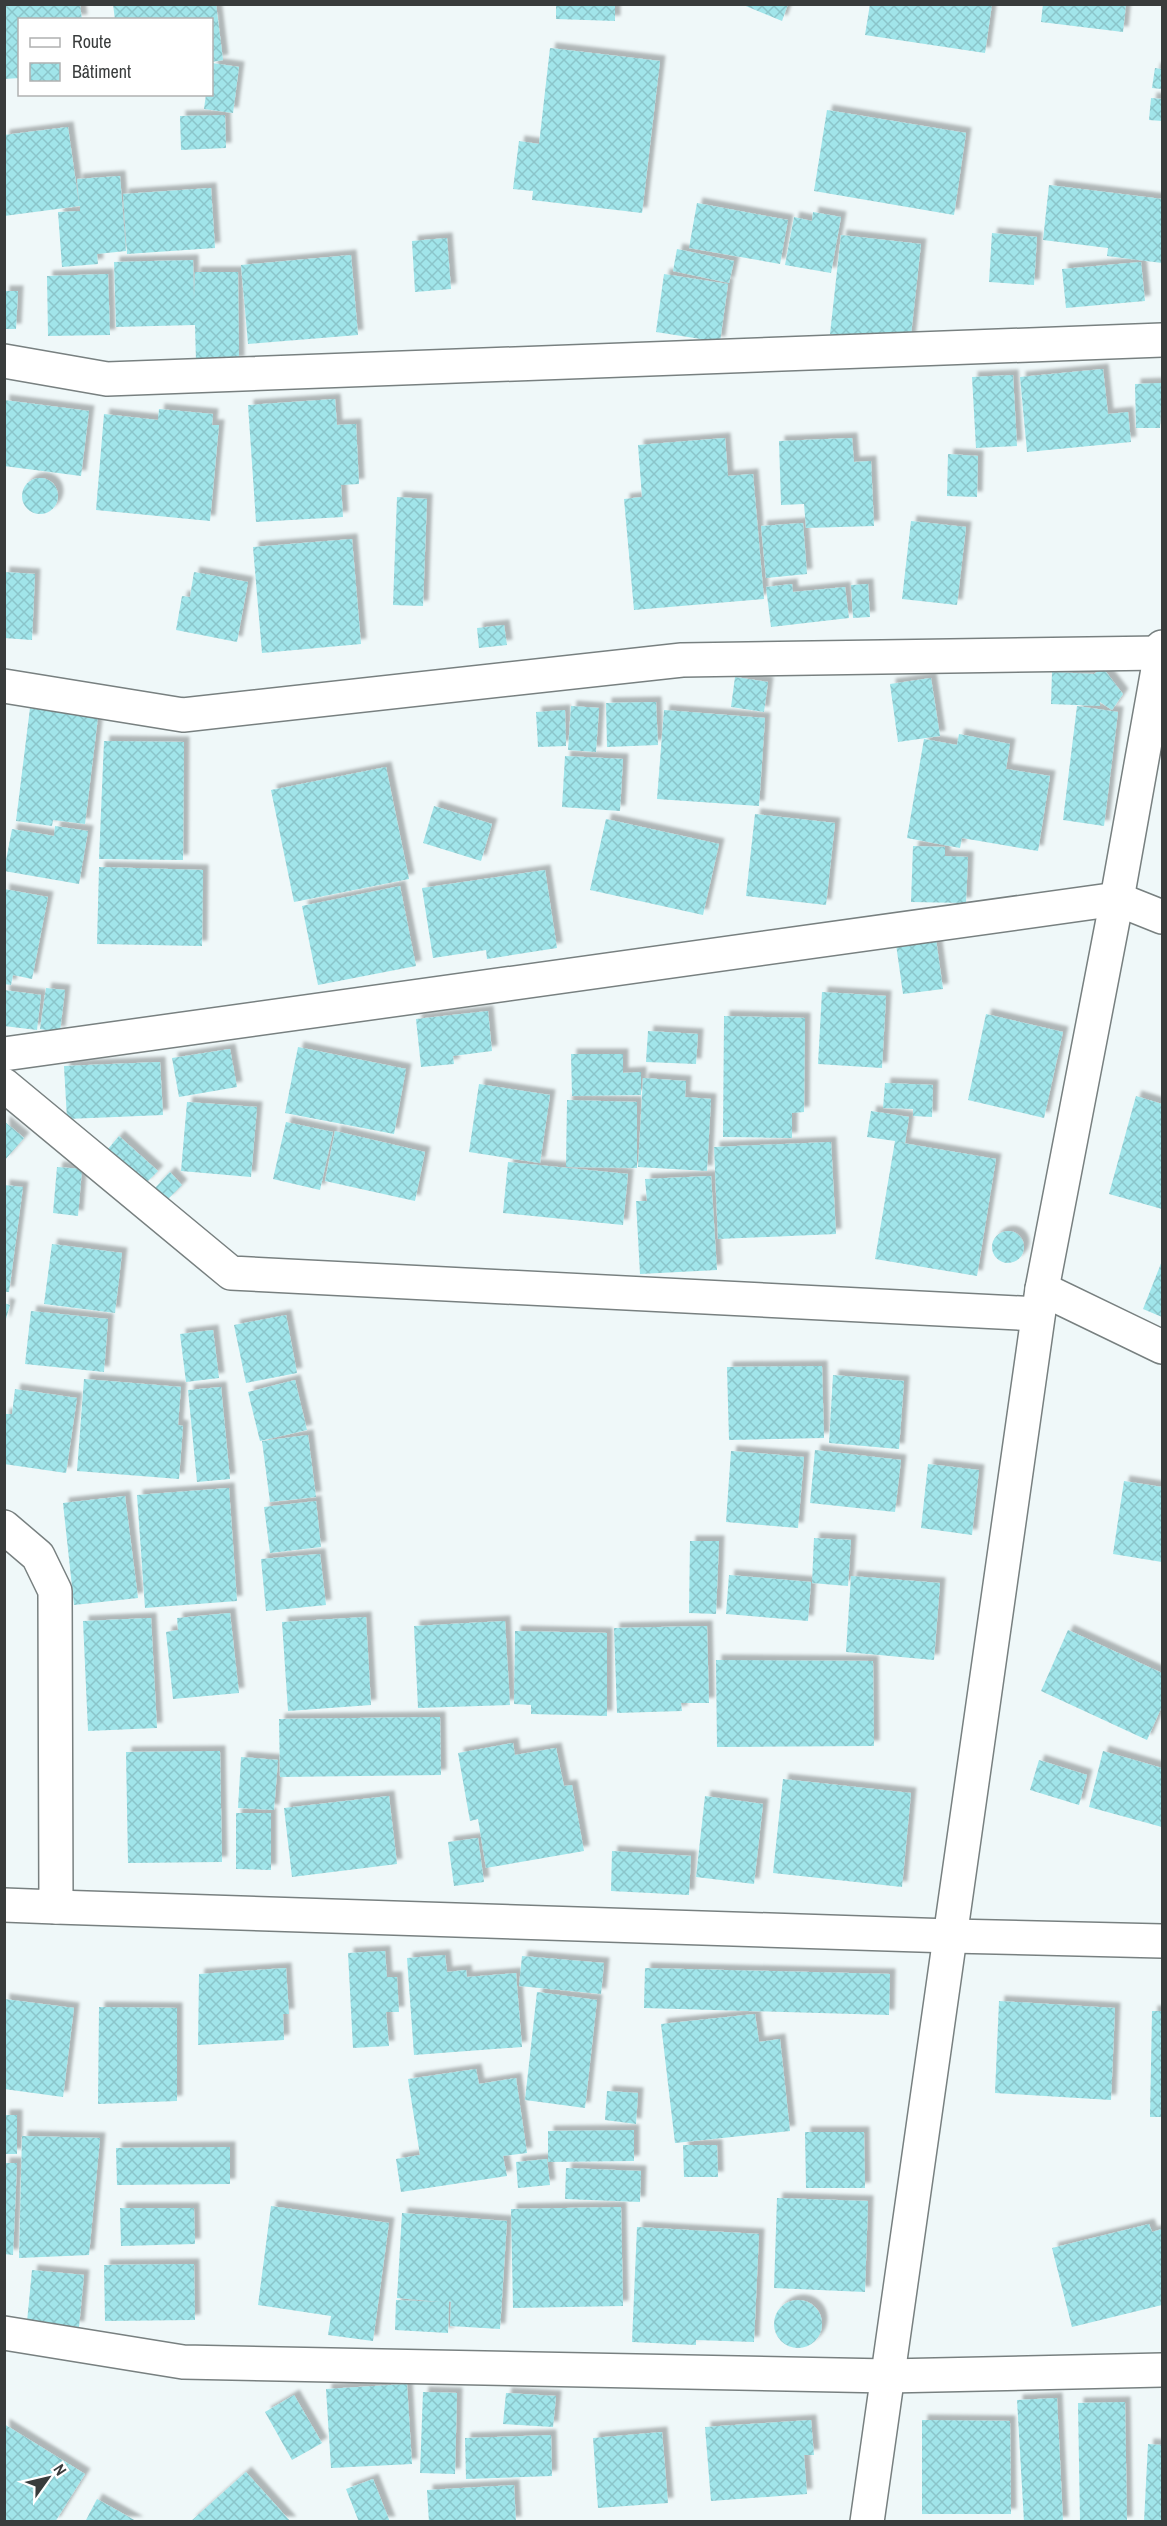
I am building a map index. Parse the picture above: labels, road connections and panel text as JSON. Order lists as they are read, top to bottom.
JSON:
{
  "legend": ["Route", "Bâtiment"],
  "north": "top right"
}
